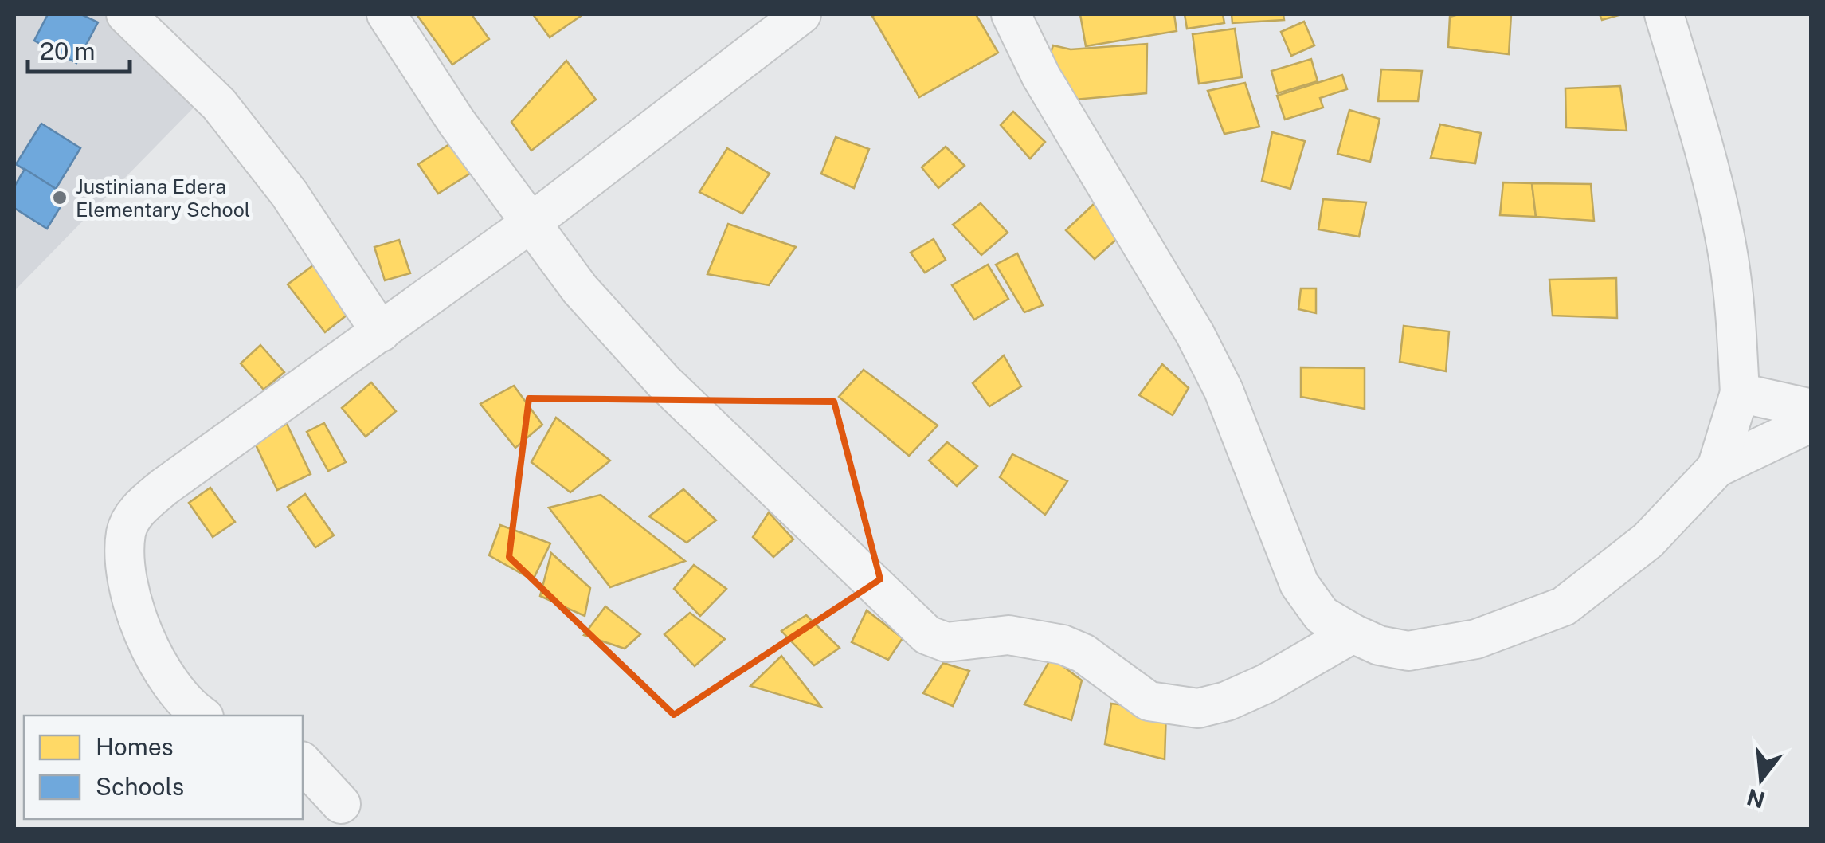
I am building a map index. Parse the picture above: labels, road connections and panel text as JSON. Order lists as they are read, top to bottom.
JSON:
{
  "places": ["Justiniana Edera Elementary School"],
  "legend": ["Homes", "Schools"],
  "scale_bar": "20 m",
  "north": "bottom"
}
